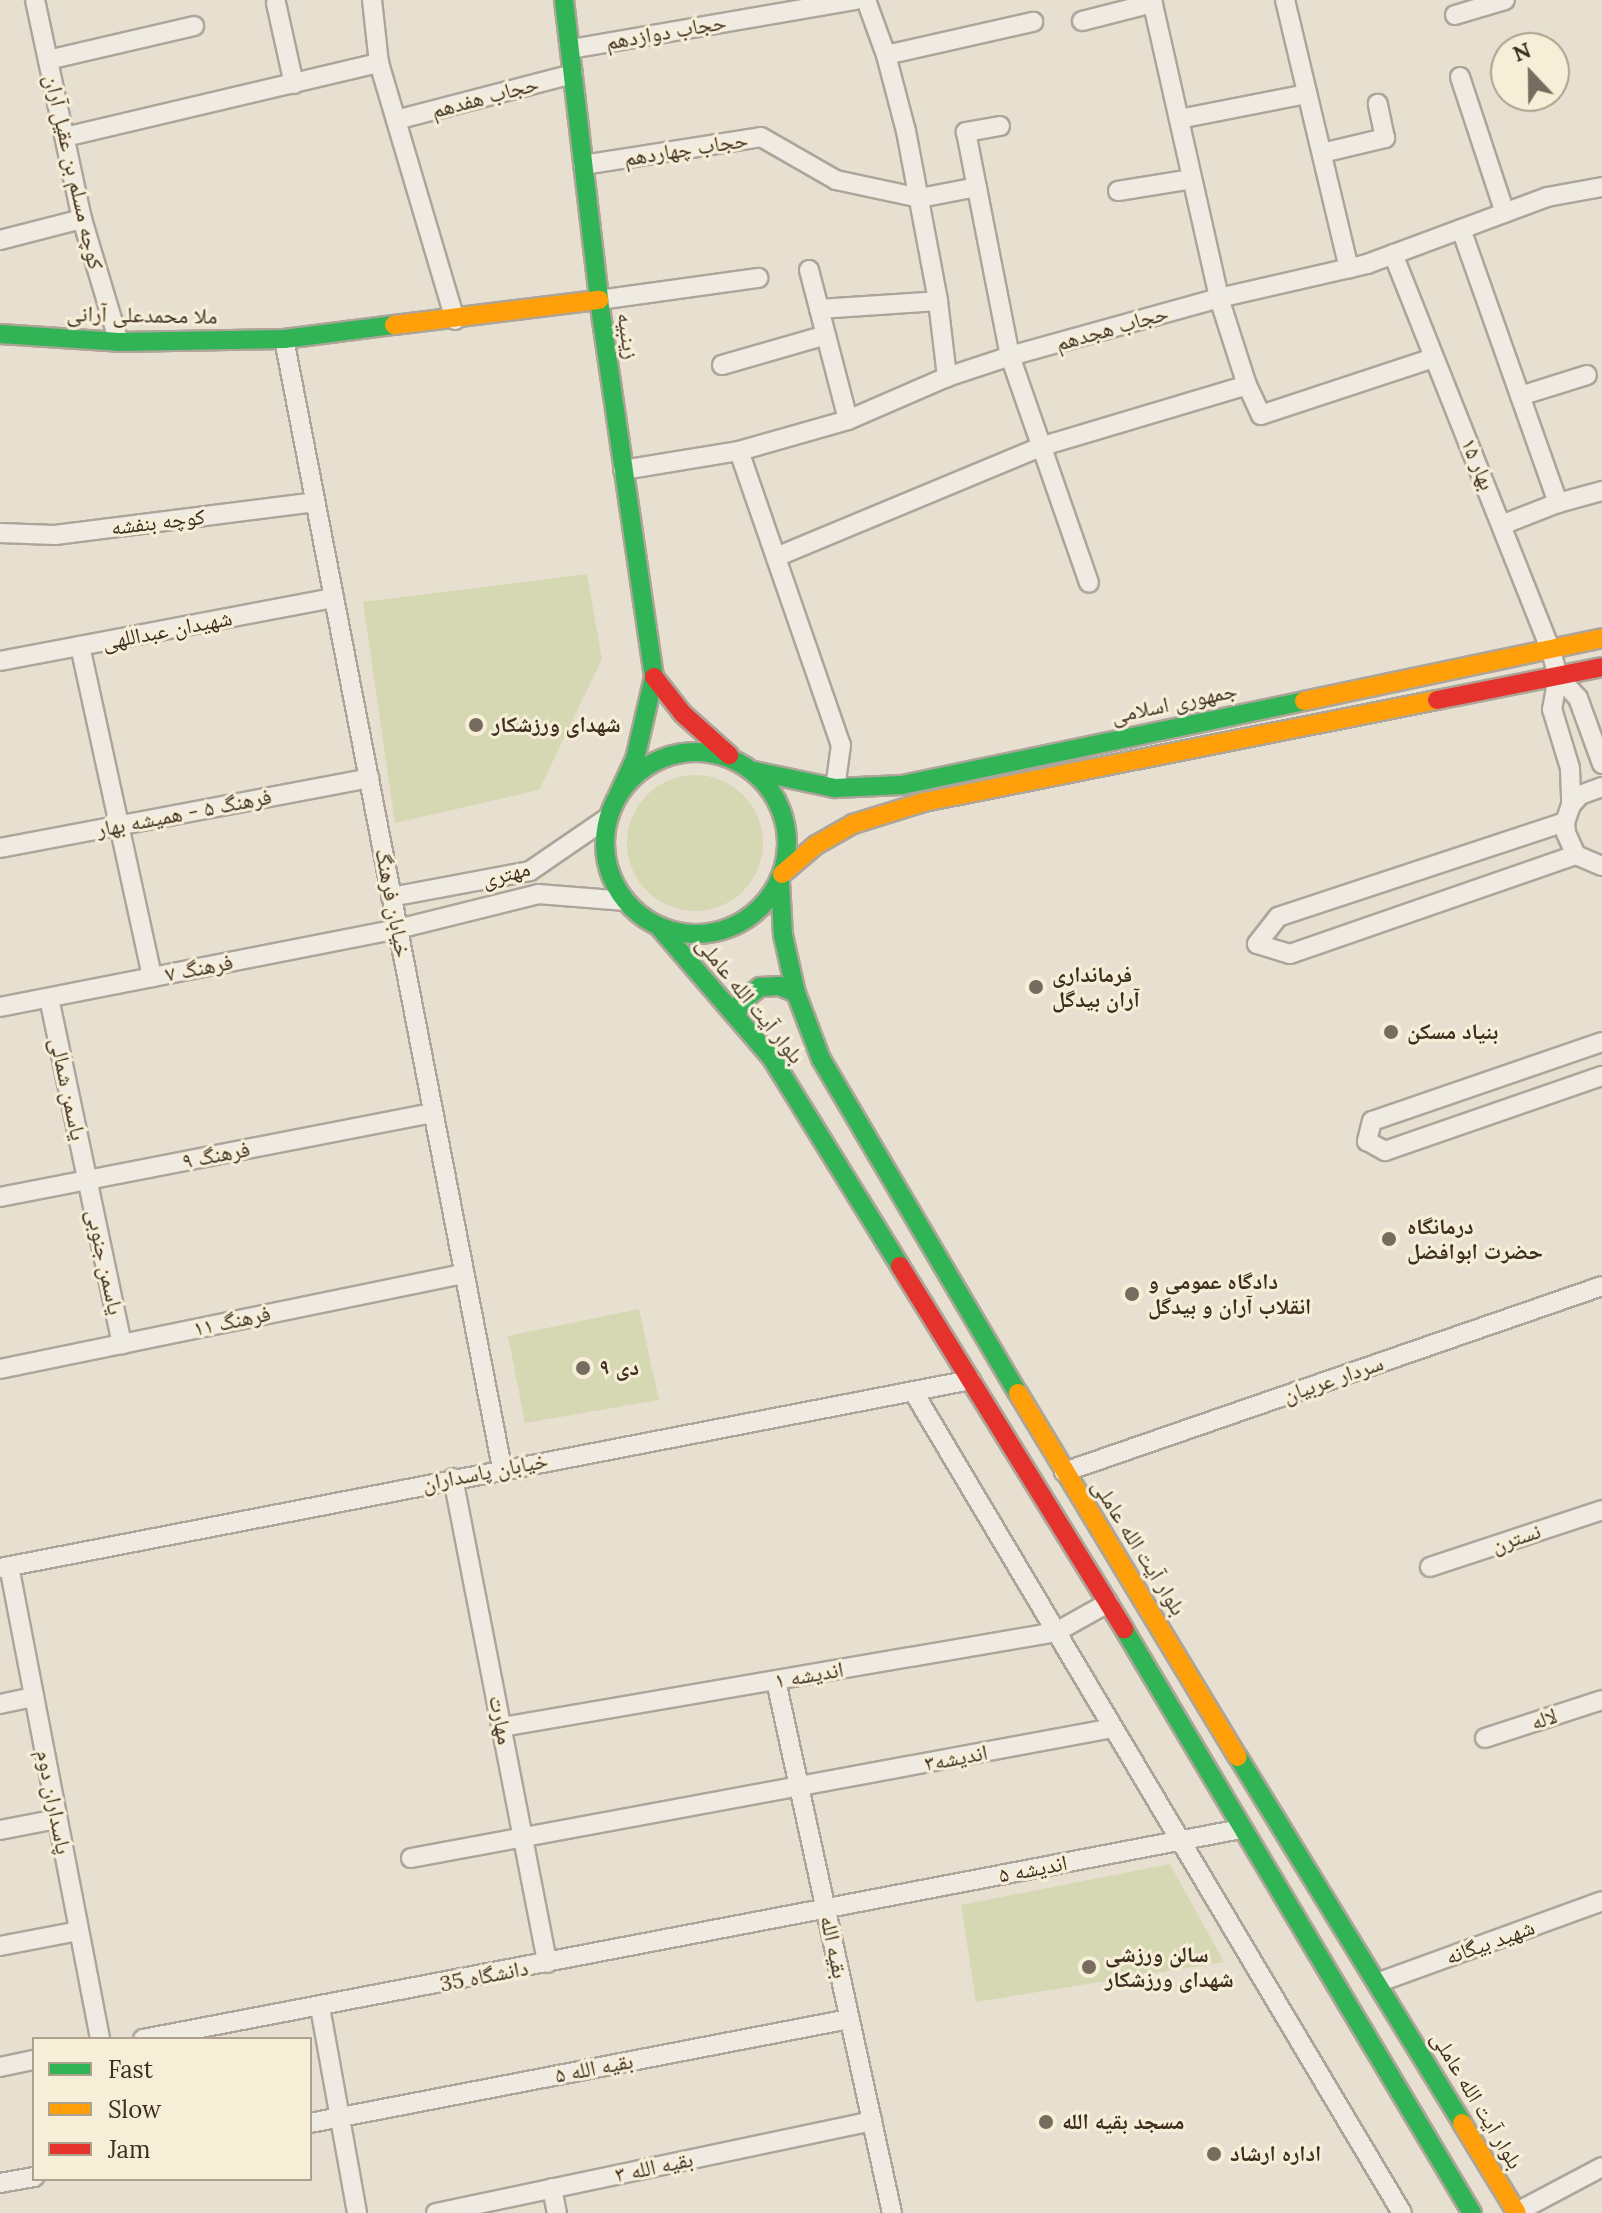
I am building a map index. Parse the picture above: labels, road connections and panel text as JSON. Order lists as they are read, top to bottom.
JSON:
{
  "streets": {
    "main road": [
      "ملا محمدعلی آرانی",
      "زینبیه",
      "جمهوری اسلامی",
      "بلوار آیت‌ الله عاملی"
    ],
    "street": [
      "حجاب دوازدهم",
      "حجاب هفدهم",
      "حجاب چهاردهم",
      "کوچه مسلم بن عقیل آران",
      "حجاب هجدهم",
      "بهار ۱۵",
      "کوچه بنفشه",
      "شهیدان عبداللهی",
      "فرهنگ ۵ - همیشه بهار",
      "مهتری",
      "خیابان فرهنگ",
      "فرهنگ ۷",
      "یاسمن شمالی",
      "فرهنگ ۹",
      "یاسمن جنوبی",
      "فرهنگ ۱۱",
      "سردار عربیان",
      "خیابان پاسداران",
      "نسترن",
      "اندیشه ۱",
      "لاله",
      "مهارت",
      "اندیشه۳",
      "پاسداران دوم",
      "اندیشه ۵",
      "شهید بیگانه",
      "بقیه الله",
      "دانشگاه 35",
      "بقیه الله ۵",
      "بقیه الله ۳"
    ]
  },
  "crossings": [
    ["حجاب دوازدهم", "زینبیه"],
    ["حجاب هفدهم", "زینبیه"],
    ["حجاب چهاردهم", "زینبیه"],
    ["کوچه مسلم بن عقیل آران", "ملا محمدعلی آرانی"],
    ["ملا محمدعلی آرانی", "زینبیه"],
    ["ملا محمدعلی آرانی", "خیابان فرهنگ"],
    ["حجاب هجدهم", "زینبیه"],
    ["حجاب هجدهم", "بهار ۱۵"],
    ["زینبیه", "جمهوری اسلامی"],
    ["زینبیه", "مهتری"],
    ["زینبیه", "بلوار آیت‌ الله عاملی"],
    ["بهار ۱۵", "جمهوری اسلامی"],
    ["کوچه بنفشه", "خیابان فرهنگ"],
    ["شهیدان عبداللهی", "خیابان فرهنگ"],
    ["جمهوری اسلامی", "مهتری"],
    ["جمهوری اسلامی", "بلوار آیت‌ الله عاملی"],
    ["فرهنگ ۵ - همیشه بهار", "خیابان فرهنگ"],
    ["مهتری", "خیابان فرهنگ"],
    ["مهتری", "فرهنگ ۷"],
    ["مهتری", "بلوار آیت‌ الله عاملی"],
    ["خیابان فرهنگ", "فرهنگ ۷"],
    ["خیابان فرهنگ", "فرهنگ ۹"],
    ["خیابان فرهنگ", "فرهنگ ۱۱"],
    ["خیابان فرهنگ", "خیابان پاسداران"],
    ["فرهنگ ۷", "یاسمن شمالی"],
    ["بلوار آیت‌ الله عاملی", "سردار عربیان"],
    ["بلوار آیت‌ الله عاملی", "خیابان پاسداران"],
    ["بلوار آیت‌ الله عاملی", "اندیشه ۱"],
    ["بلوار آیت‌ الله عاملی", "اندیشه ۵"],
    ["بلوار آیت‌ الله عاملی", "شهید بیگانه"],
    ["یاسمن شمالی", "فرهنگ ۹"],
    ["یاسمن شمالی", "یاسمن جنوبی"],
    ["فرهنگ ۹", "یاسمن جنوبی"],
    ["یاسمن جنوبی", "فرهنگ ۱۱"],
    ["خیابان پاسداران", "مهارت"],
    ["خیابان پاسداران", "پاسداران دوم"],
    ["اندیشه ۱", "مهارت"],
    ["اندیشه ۱", "بقیه الله"],
    ["مهارت", "اندیشه۳"],
    ["مهارت", "دانشگاه 35"],
    ["اندیشه۳", "بقیه الله"],
    ["اندیشه ۵", "بقیه الله"],
    ["اندیشه ۵", "دانشگاه 35"],
    ["بقیه الله", "دانشگاه 35"],
    ["بقیه الله", "بقیه الله ۵"],
    ["بقیه الله", "بقیه الله ۳"]
  ],
  "places": [
    "شهدای ورزشکار",
    "فرمانداری آران بیدگل",
    "بنیاد مسکن",
    "درمانگاه حضرت ابوافضل",
    "دادگاه عمومی و انقلاب آران و بیدگل",
    "۹ دی",
    "سالن ورزشی شهدای ورزشکار",
    "مسجد بقیه الله",
    "اداره ارشاد"
  ],
  "legend": ["Fast", "Slow", "Jam"],
  "north": "top"
}
